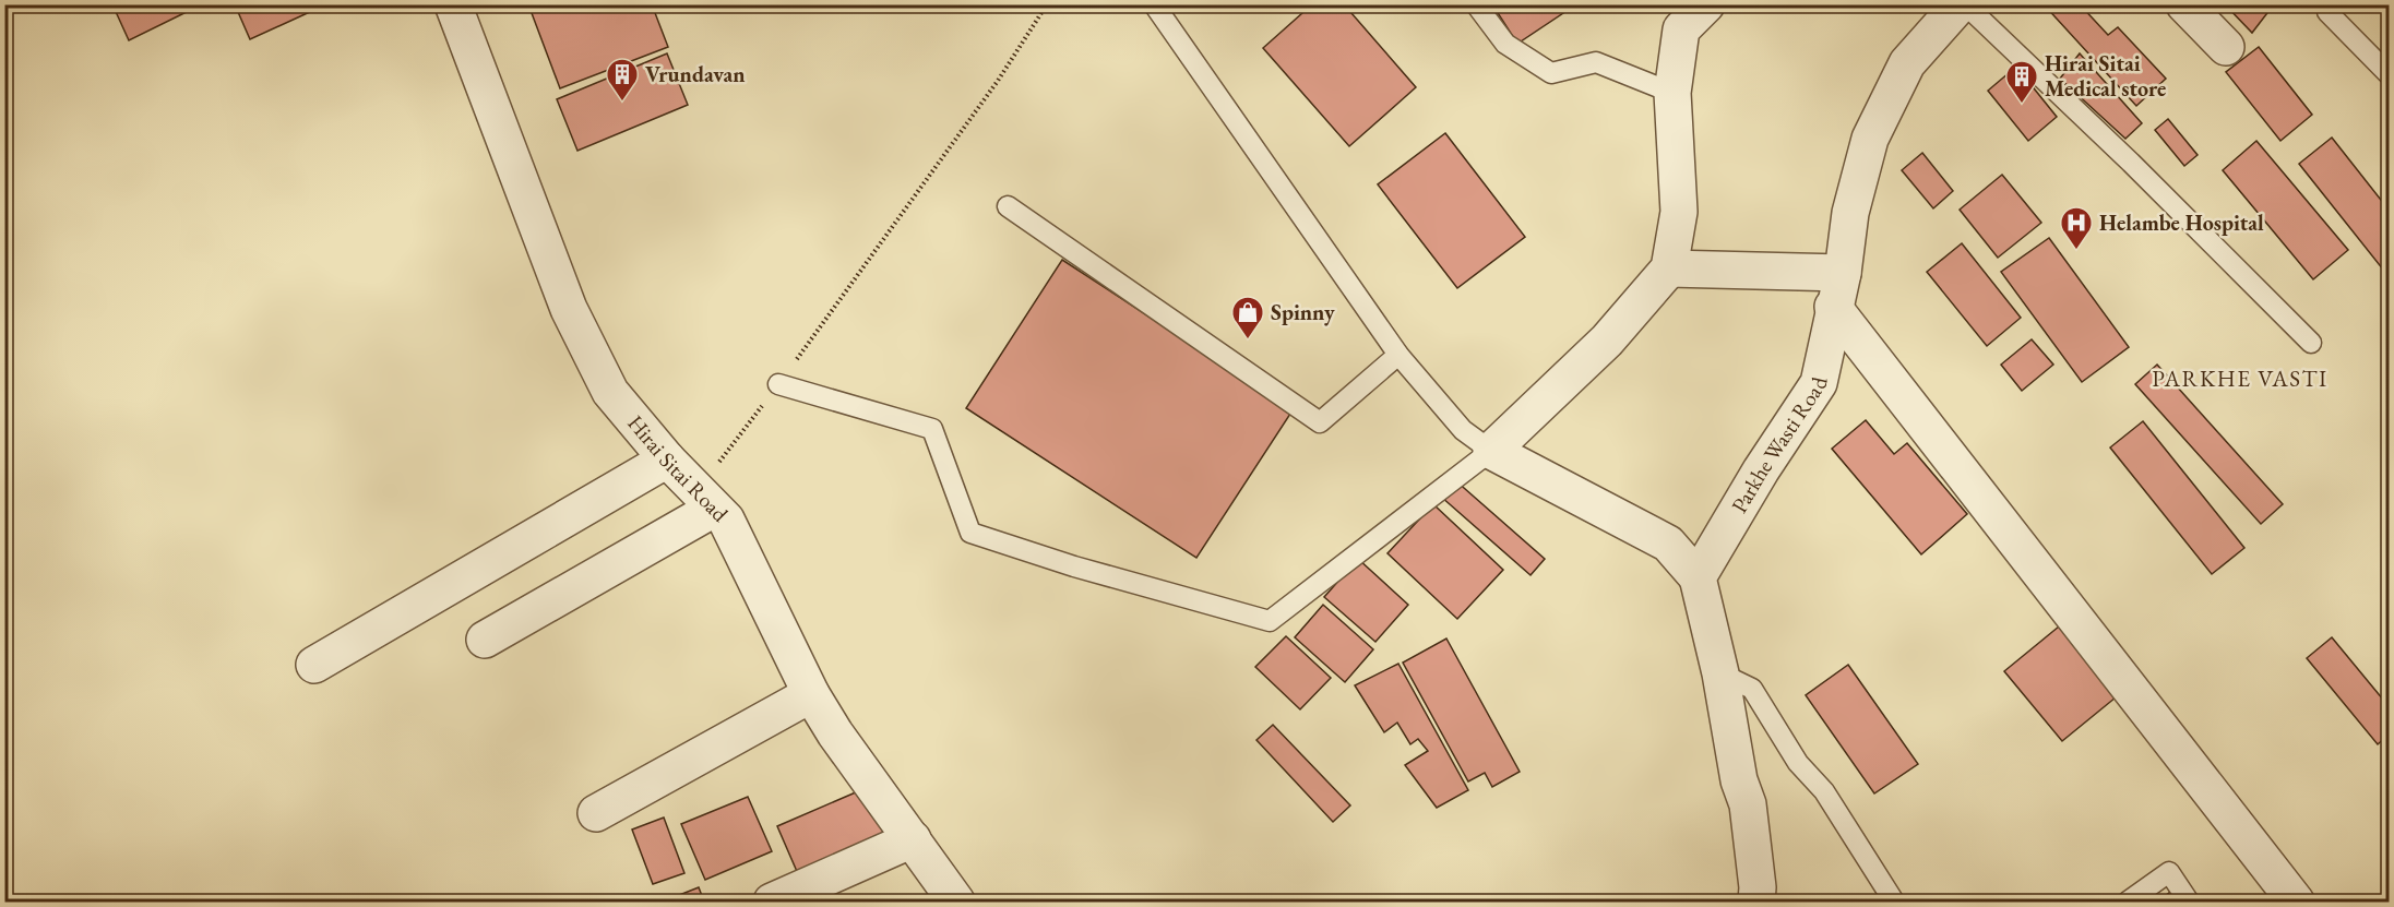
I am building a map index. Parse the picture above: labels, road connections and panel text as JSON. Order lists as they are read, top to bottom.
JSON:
{
  "streets": {
    "street": ["Parkhe Wasti Road", "Hirai Sitai Road"]
  },
  "districts": ["PARKHE VASTI"],
  "places": {
    "building": ["Vrundavan", "Hirai Sitai Medical store"],
    "hospital": ["Helambe Hospital"],
    "shop": ["Spinny"]
  }
}
